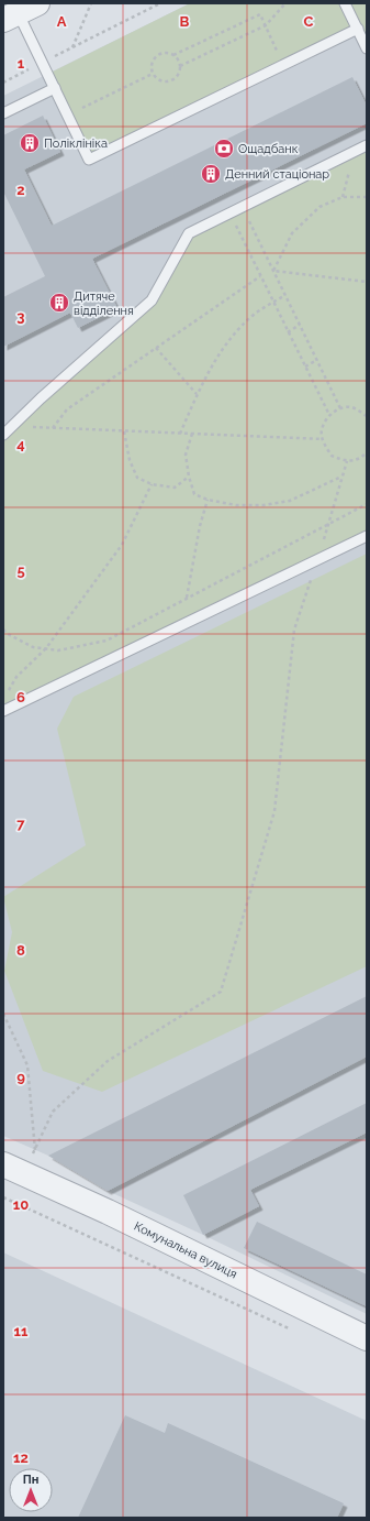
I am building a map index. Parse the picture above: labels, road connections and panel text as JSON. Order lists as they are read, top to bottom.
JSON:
{
  "streets": {
    "street": ["Комунальна вулиця"]
  },
  "places": {
    "building": ["Поліклініка", "Денний стаціонар", "Дитяче відділення"],
    "bank": ["Ощадбанк"]
  },
  "north": "top",
  "grid": {
    "columns": ["A", "B", "C"],
    "rows": [
      "1",
      "2",
      "3",
      "4",
      "5",
      "6",
      "7",
      "8",
      "9",
      "10",
      "11",
      "12"
    ]
  }
}
